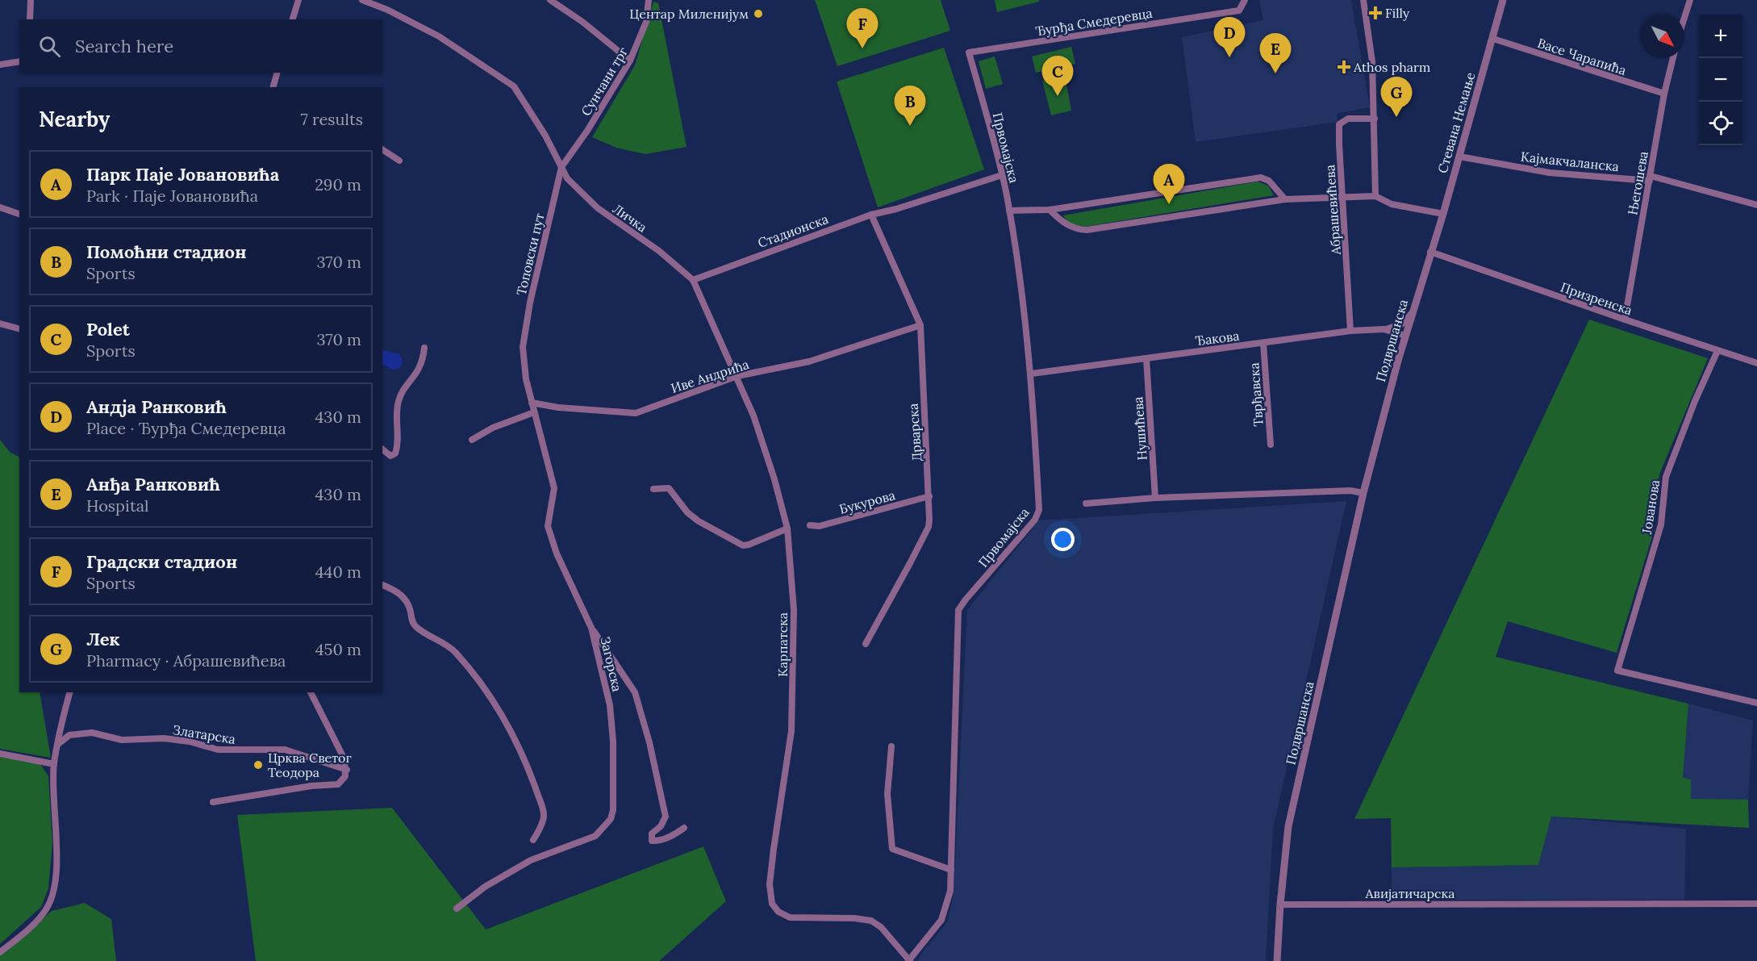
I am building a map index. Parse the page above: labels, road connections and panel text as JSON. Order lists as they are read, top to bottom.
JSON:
{
  "streets": {
    "street": [
      "Ђурђа Смедеревца",
      "Васе Чарапића",
      "Сунчани трг",
      "Стевана Немање",
      "Првомајска",
      "Кајмакчаланска",
      "Његошева",
      "Абрашевићева",
      "Личка",
      "Стадионска",
      "Топовски пут",
      "Призренска",
      "Ђакова",
      "Подвршанска",
      "Иве Андрића",
      "Тврђавска",
      "Нушићева",
      "Дрварска",
      "Букурова",
      "Јованова",
      "Карпатска",
      "Загорска",
      "Златарска",
      "Авијатичарска"
    ]
  },
  "crossings": [
    ["Ђурђа Смедеревца", "Првомајска"],
    ["Васе Чарапића", "Стевана Немање"],
    ["Васе Чарапића", "Његошева"],
    ["Сунчани трг", "Личка"],
    ["Сунчани трг", "Топовски пут"],
    ["Стевана Немање", "Кајмакчаланска"],
    ["Стевана Немање", "Призренска"],
    ["Стевана Немање", "Подвршанска"],
    ["Првомајска", "Стадионска"],
    ["Првомајска", "Ђакова"],
    ["Првомајска", "Карпатска"],
    ["Кајмакчаланска", "Његошева"],
    ["Његошева", "Призренска"],
    ["Абрашевићева", "Ђакова"],
    ["Личка", "Стадионска"],
    ["Личка", "Топовски пут"],
    ["Стадионска", "Дрварска"],
    ["Топовски пут", "Загорска"],
    ["Призренска", "Подвршанска"],
    ["Призренска", "Јованова"],
    ["Ђакова", "Подвршанска"],
    ["Ђакова", "Тврђавска"],
    ["Ђакова", "Нушићева"],
    ["Подвршанска", "Авијатичарска"],
    ["Иве Андрића", "Дрварска"],
    ["Иве Андрића", "Карпатска"],
    ["Иве Андрића", "Загорска"],
    ["Дрварска", "Букурова"]
  ],
  "places": {
    "health": ["Filly", "Athos pharm"],
    "other": ["Центар Миленијум", "Црква Светог Теодора"]
  },
  "north": "bottom right",
  "page": {
    "pins": [
      "F",
      "D",
      "E",
      "C",
      "G",
      "B",
      "A"
    ],
    "map_buttons": ["+", "−"],
    "search": "Search here",
    "heading": ["Nearby", "7 results"],
    "list": [
      {
        "mark": "A",
        "name": "Парк Паје Јовановића",
        "note": "Park · Паје Јовановића",
        "value": "290 m"
      },
      {
        "mark": "B",
        "name": "Помоћни стадион",
        "note": "Sports",
        "value": "370 m"
      },
      {
        "mark": "C",
        "name": "Polet",
        "note": "Sports",
        "value": "370 m"
      },
      {
        "mark": "D",
        "name": "Андја Ранковић",
        "note": "Place · Ђурђа Смедеревца",
        "value": "430 m"
      },
      {
        "mark": "E",
        "name": "Анђа Ранковић",
        "note": "Hospital",
        "value": "430 m"
      },
      {
        "mark": "F",
        "name": "Градски стадион",
        "note": "Sports",
        "value": "440 m"
      },
      {
        "mark": "G",
        "name": "Лек",
        "note": "Pharmacy · Абрашевићева",
        "value": "450 m"
      }
    ]
  }
}
